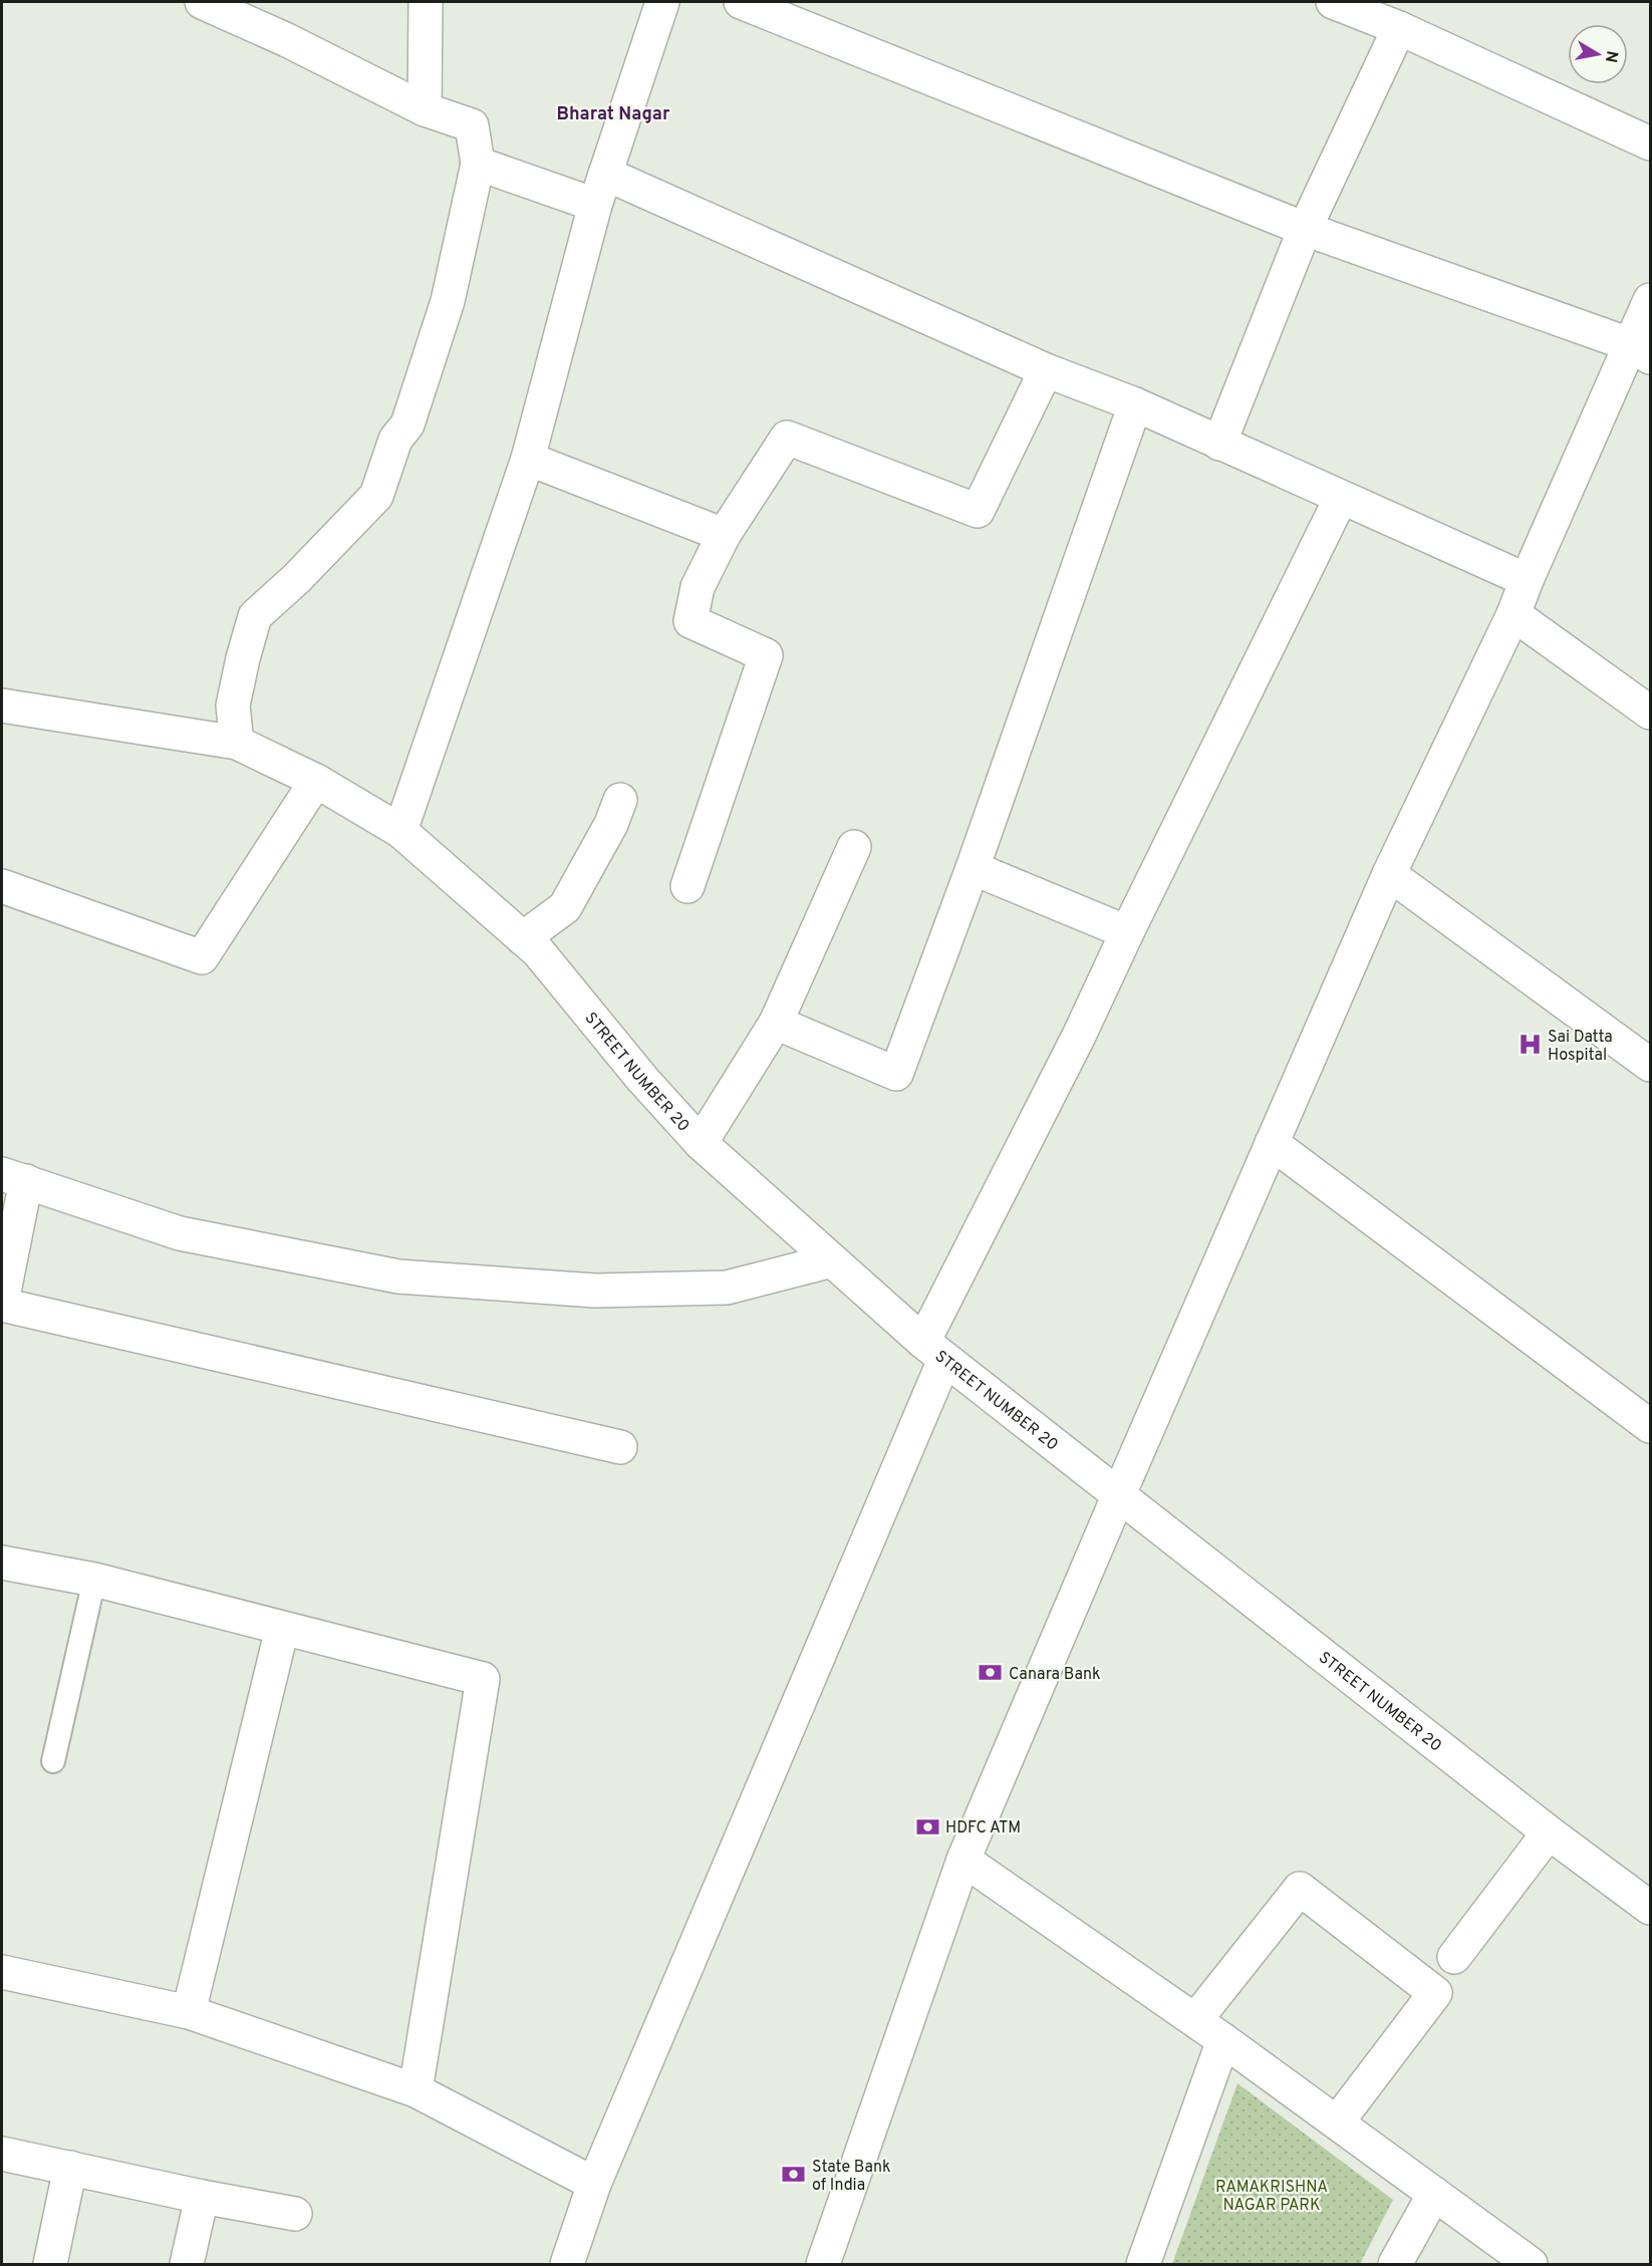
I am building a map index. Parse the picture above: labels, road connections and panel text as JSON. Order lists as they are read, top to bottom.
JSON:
{
  "streets": {
    "street": ["STREET NUMBER 20"]
  },
  "districts": ["Bharat Nagar"],
  "parks": ["RAMAKRISHNA NAGAR PARK"],
  "places": {
    "hospital": ["Sai Datta Hospital"],
    "bank": ["Canara Bank", "HDFC ATM", "State Bank of India"]
  },
  "north": "right"
}
